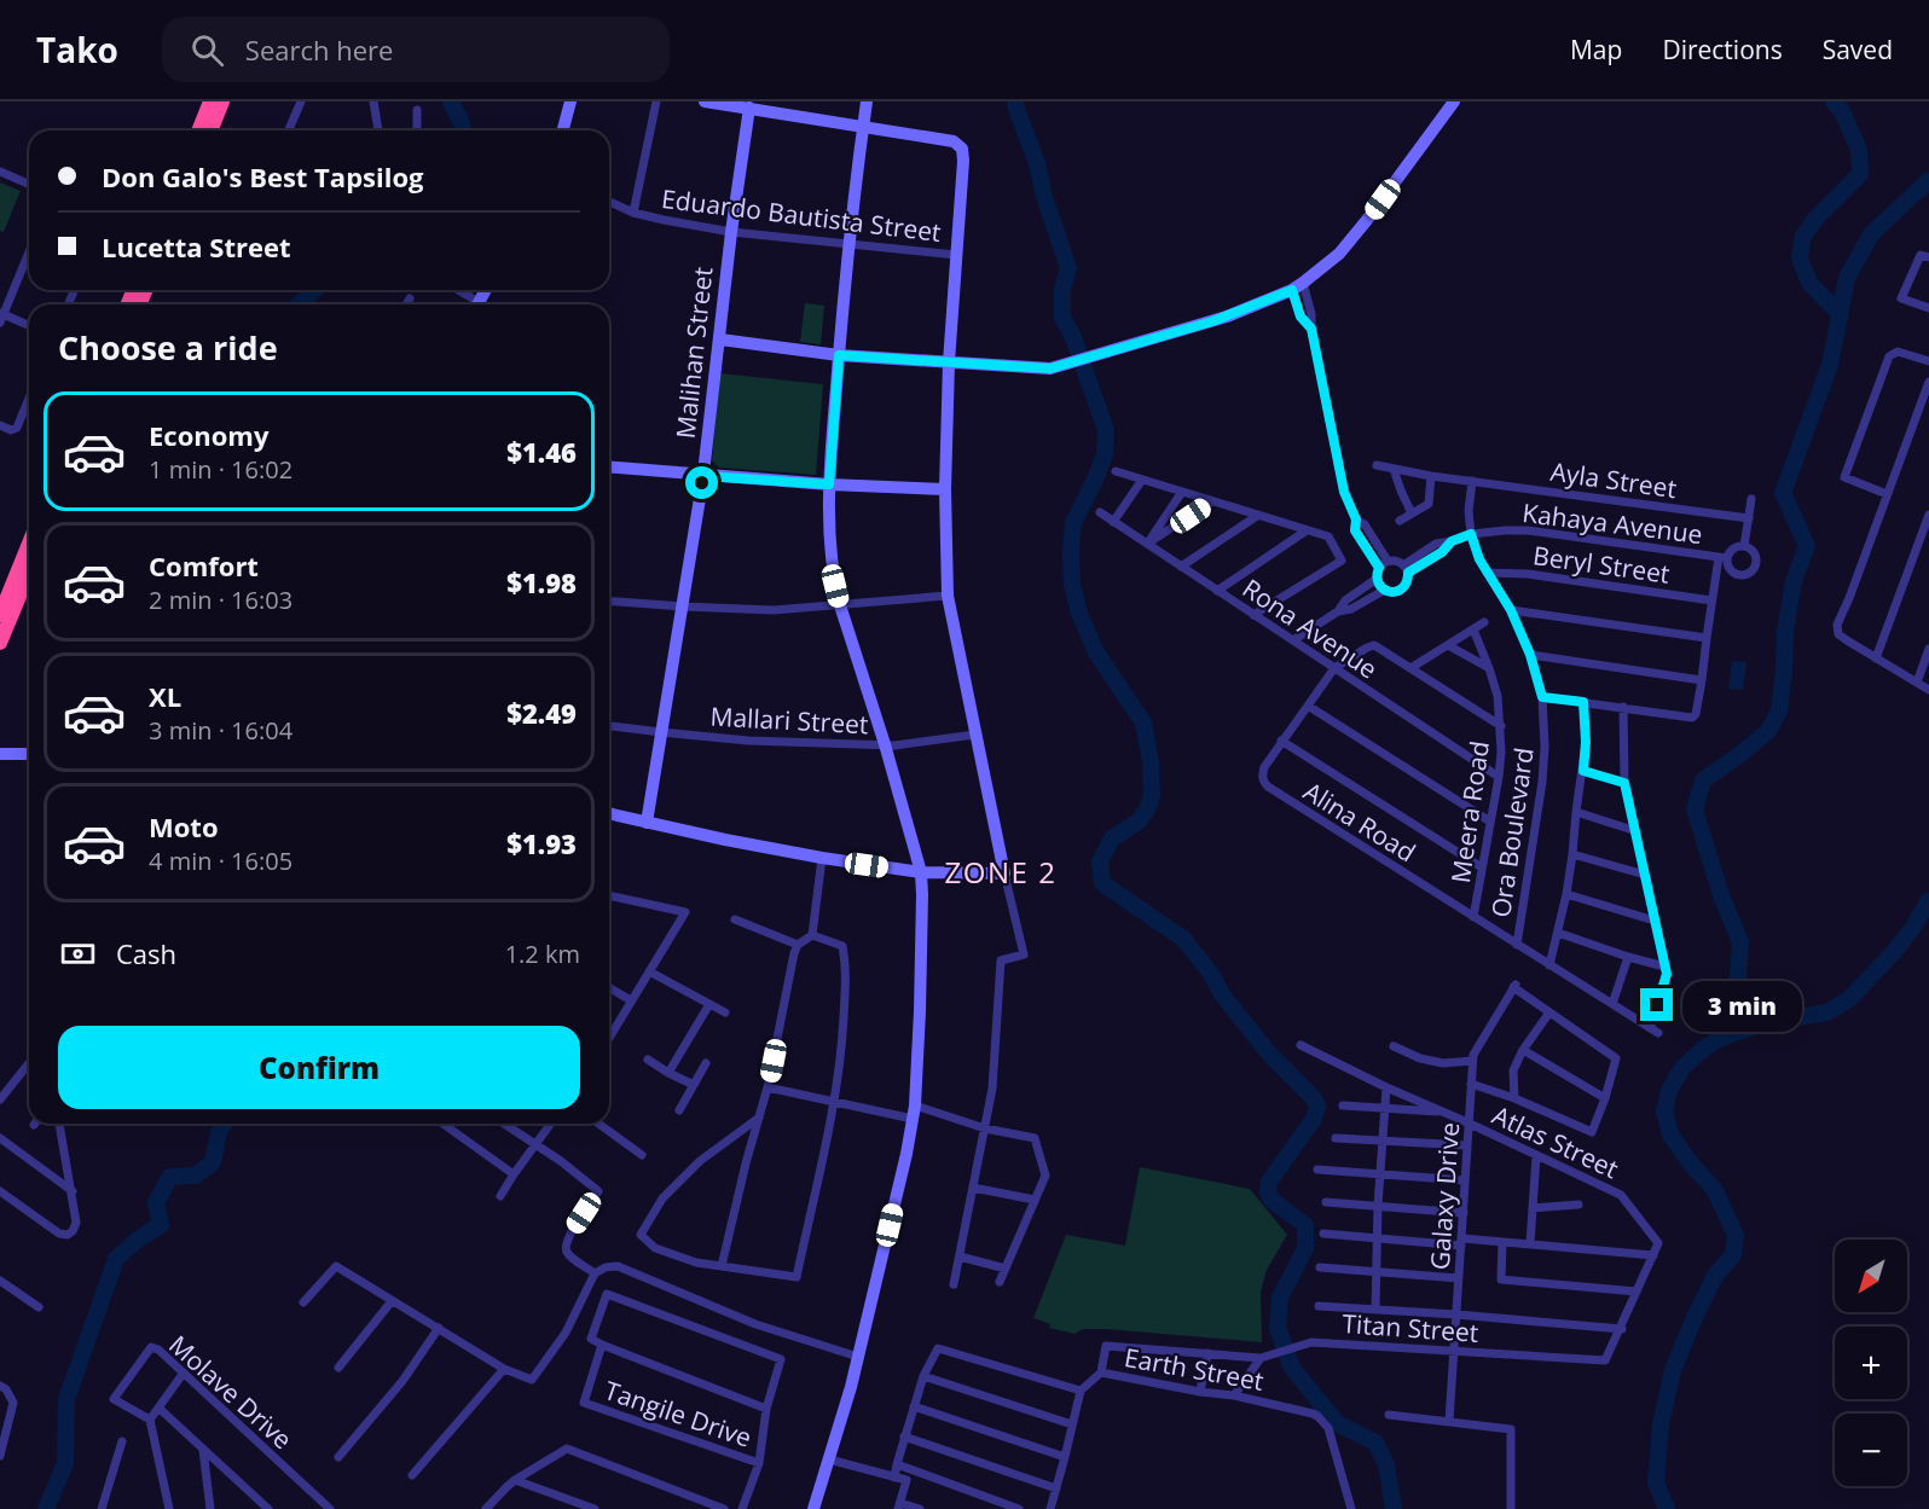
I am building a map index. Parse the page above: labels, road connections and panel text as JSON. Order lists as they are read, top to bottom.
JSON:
{
  "streets": {
    "street": [
      "Eduardo Bautista Street",
      "Malihan Street",
      "Ayla Street",
      "Kahaya Avenue",
      "Beryl Street",
      "Rona Avenue",
      "Mallari Street",
      "Meera Road",
      "Alina Road",
      "Ora Boulevard",
      "Atlas Street",
      "Galaxy Drive",
      "Titan Street",
      "Earth Street",
      "Molave Drive",
      "Tangile Drive"
    ]
  },
  "crossings": [
    ["Eduardo Bautista Street", "Malihan Street"],
    ["Malihan Street", "Mallari Street"],
    ["Ayla Street", "Ora Boulevard"],
    ["Kahaya Avenue", "Ora Boulevard"],
    ["Beryl Street", "Ora Boulevard"],
    ["Rona Avenue", "Meera Road"],
    ["Meera Road", "Alina Road"],
    ["Alina Road", "Ora Boulevard"],
    ["Atlas Street", "Galaxy Drive"],
    ["Galaxy Drive", "Titan Street"]
  ],
  "districts": ["ZONE 2"],
  "north": "bottom left",
  "page": {
    "header": "Tako",
    "search": "Search here",
    "nav": ["Map", "Directions", "Saved"],
    "banner": ["Don Galo's Best Tapsilog", "Lucetta Street"],
    "heading": "Choose a ride",
    "list": [
      {
        "name": "Economy",
        "note": "1 min · 16:02",
        "value": "$1.46"
      },
      {
        "name": "Comfort",
        "note": "2 min · 16:03",
        "value": "$1.98"
      },
      {
        "name": "XL",
        "note": "3 min · 16:04",
        "value": "$2.49"
      },
      {
        "name": "Moto",
        "note": "4 min · 16:05",
        "value": "$1.93"
      }
    ],
    "pay": ["Cash", "1.2 km"],
    "bubble": "3 min",
    "buttons": "Confirm",
    "map_buttons": ["+", "−"]
  }
}
